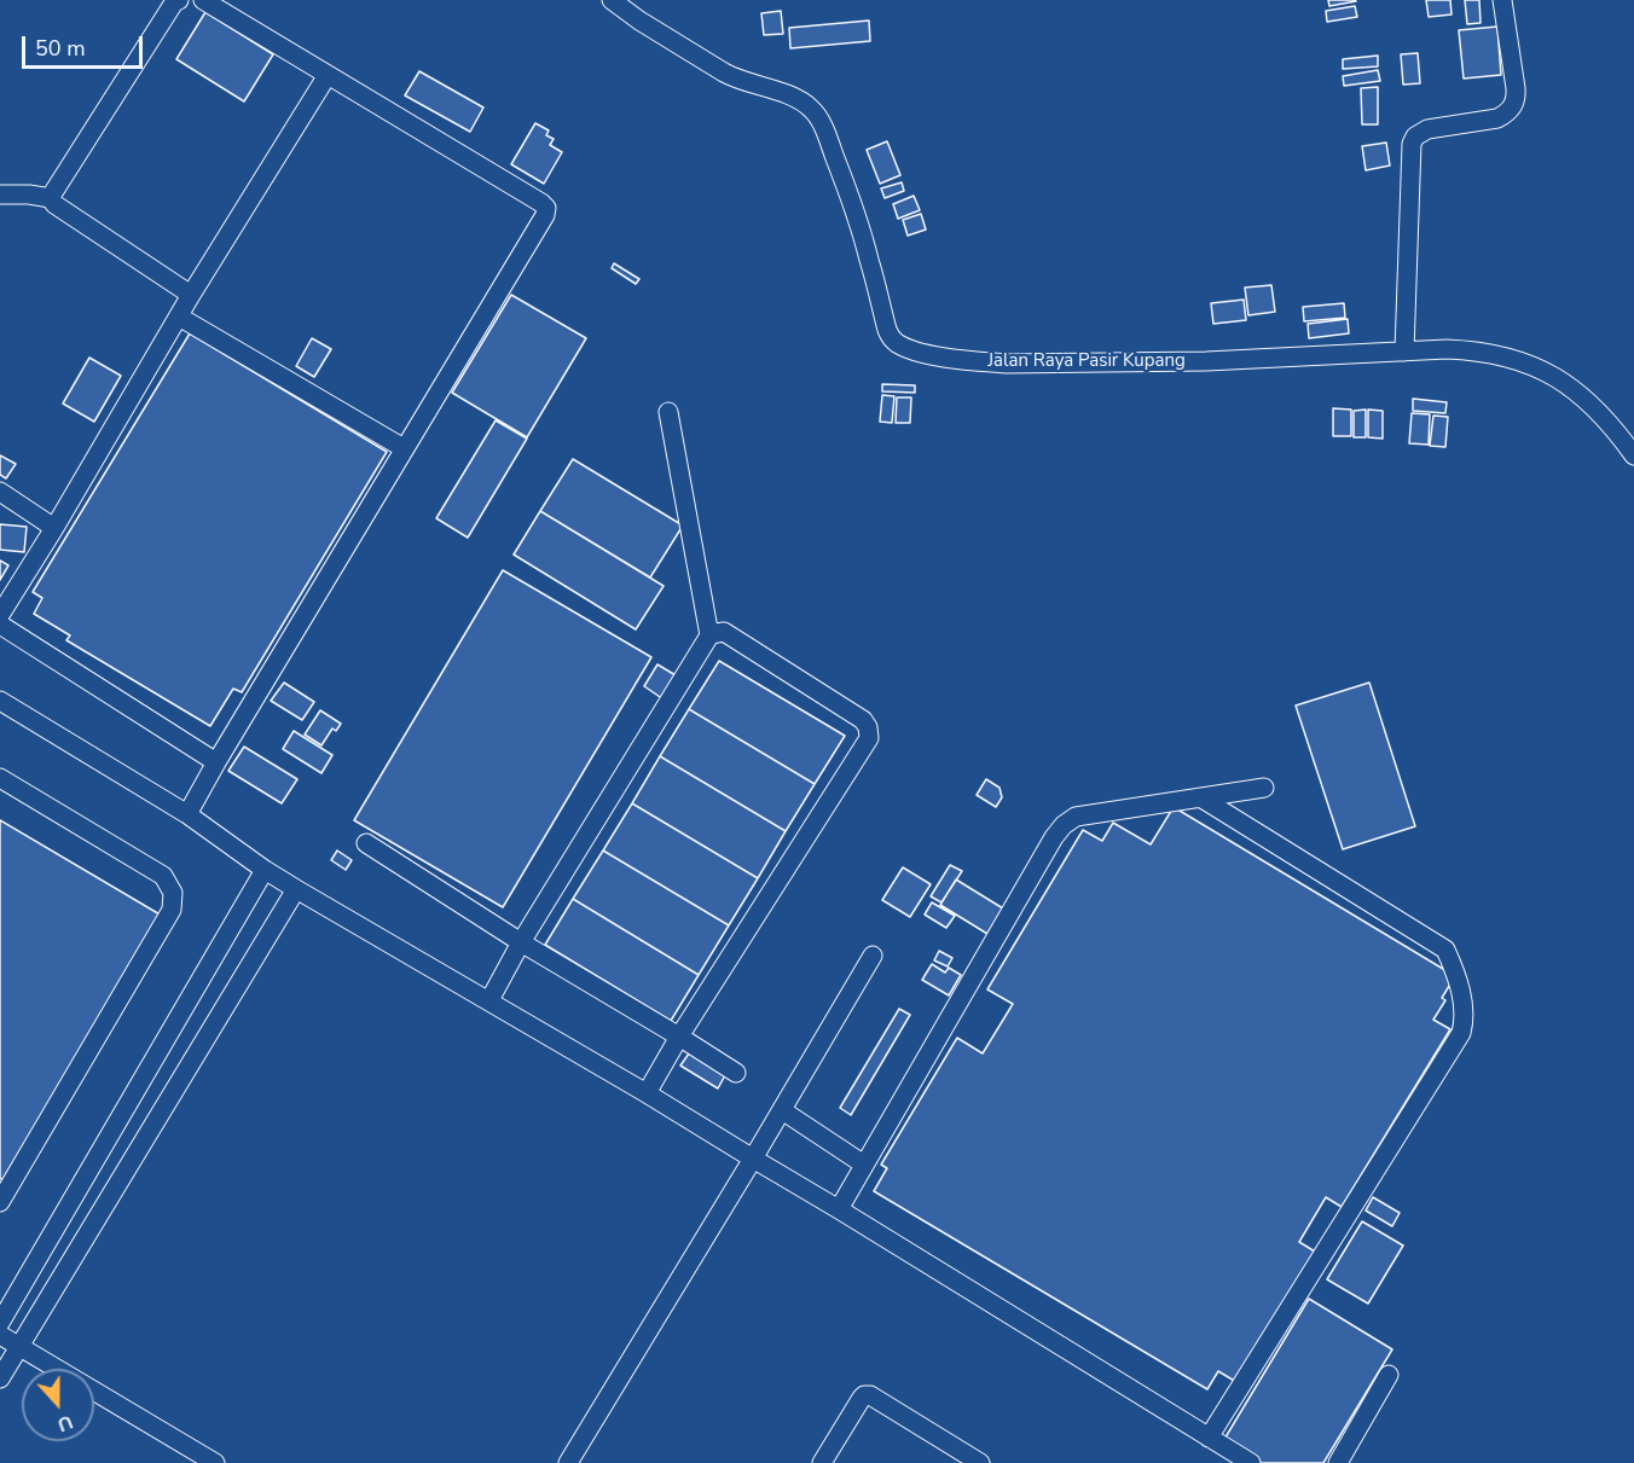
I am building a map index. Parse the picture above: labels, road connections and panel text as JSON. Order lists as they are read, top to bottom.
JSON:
{
  "streets": {
    "street": ["Jalan Raya Pasir Kupang"]
  },
  "scale_bar": "50 m",
  "north": "bottom"
}
